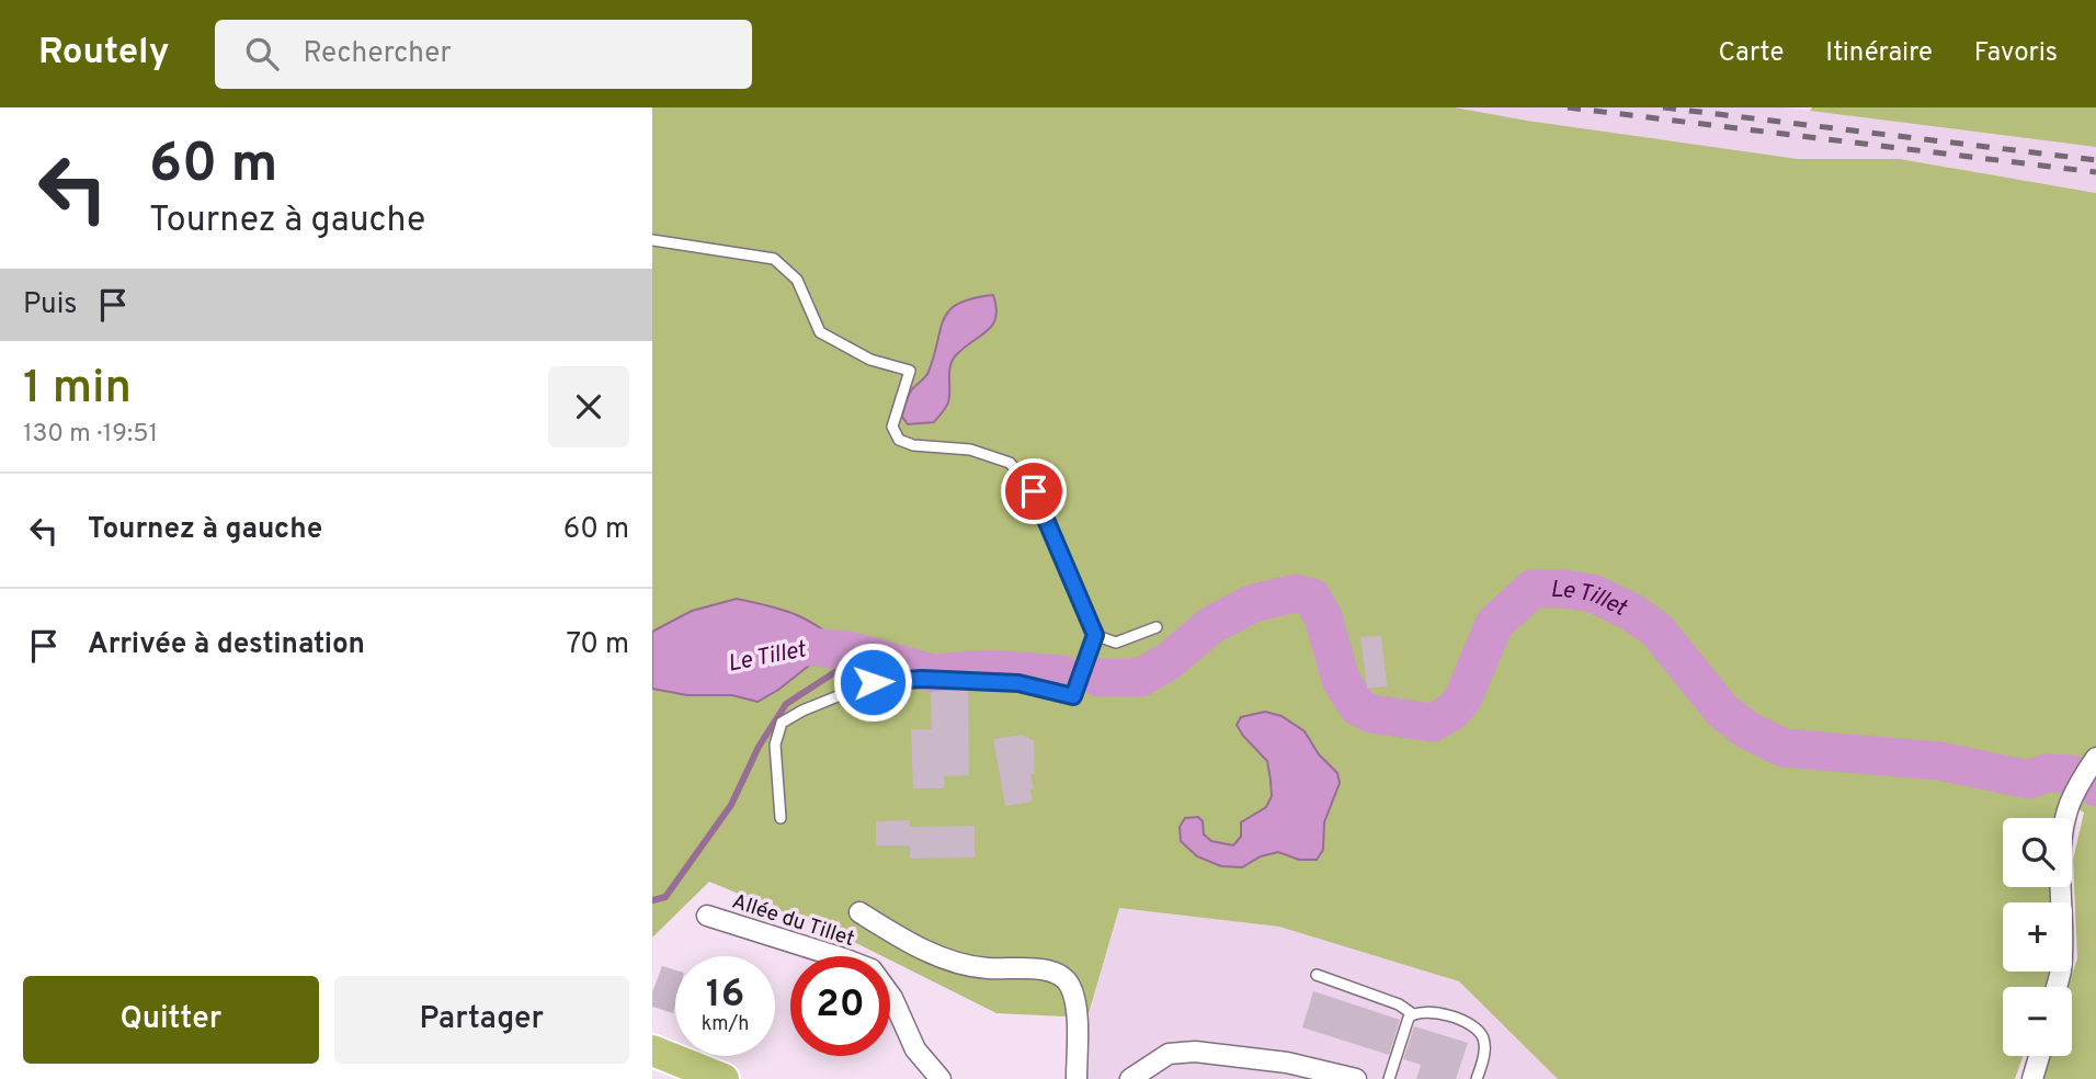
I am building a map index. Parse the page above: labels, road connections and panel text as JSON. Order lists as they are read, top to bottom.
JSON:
{
  "streets": {
    "street": ["Allée du Tillet"]
  },
  "water": ["Le Tillet"],
  "page": {
    "header": "Routely",
    "search": "Rechercher",
    "nav": ["Carte", "Itinéraire", "Favoris"],
    "turn": ["60 m", "Tournez à gauche"],
    "then": "Puis",
    "heading": ["1 min", "130 m · 19:51"],
    "list": [
      {
        "name": "Tournez à gauche",
        "value": "60 m"
      },
      {
        "name": "Arrivée à destination",
        "value": "70 m"
      }
    ],
    "map_buttons": ["+", "−"],
    "speed": "16 km/h",
    "limit": "20",
    "buttons": ["Quitter", "Partager"]
  }
}
